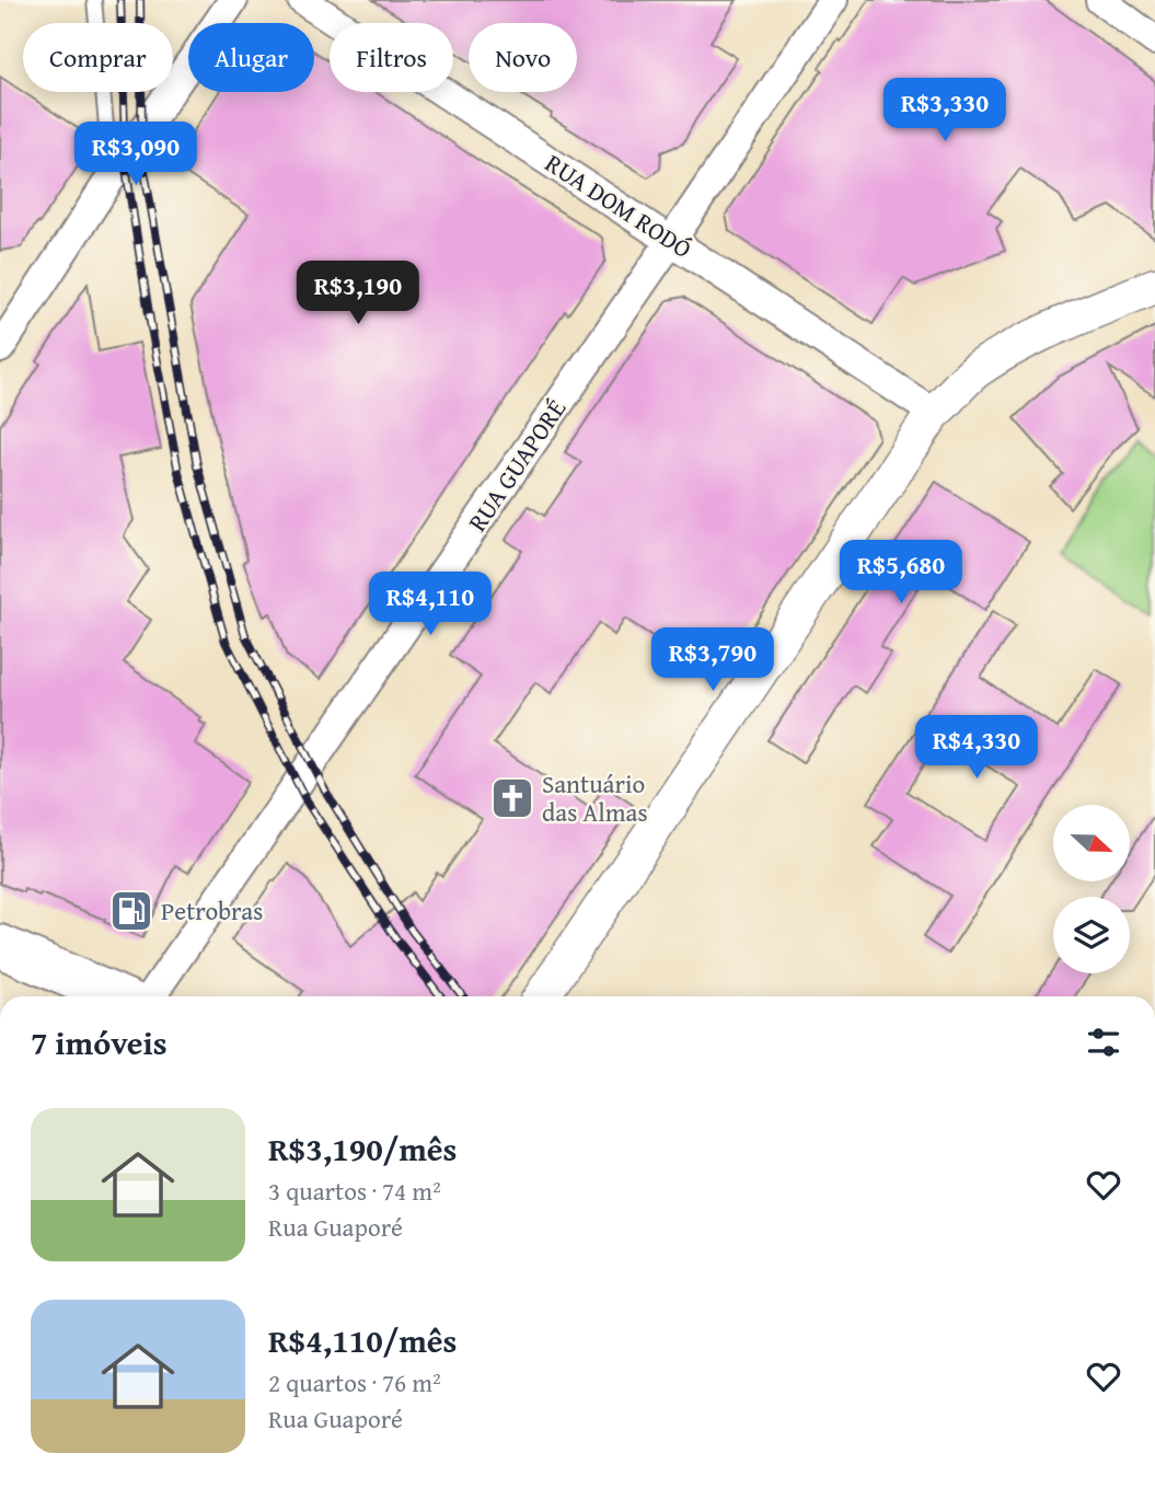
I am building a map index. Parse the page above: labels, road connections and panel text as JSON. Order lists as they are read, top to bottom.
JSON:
{
  "streets": {
    "street": ["RUA DOM RODÓ", "RUA GUAPORÉ"]
  },
  "crossings": [
    ["RUA DOM RODÓ", "RUA GUAPORÉ"]
  ],
  "places": {
    "church": ["Santuário das Almas"],
    "fuel station": ["Petrobras"]
  },
  "north": "right",
  "page": {
    "chip": [
      "Comprar",
      "Alugar",
      "Filtros",
      "Novo"
    ],
    "price": [
      "R$3,330",
      "R$3,090",
      "R$3,190",
      "R$5,680",
      "R$4,110",
      "R$3,790",
      "R$4,330"
    ],
    "heading": "7 imóveis",
    "list": [
      {
        "name": "R$3,190/mês",
        "note": "3 quartos · 74 m² · Rua Guaporé"
      },
      {
        "name": "R$4,110/mês",
        "note": "2 quartos · 76 m² · Rua Guaporé"
      }
    ]
  }
}
